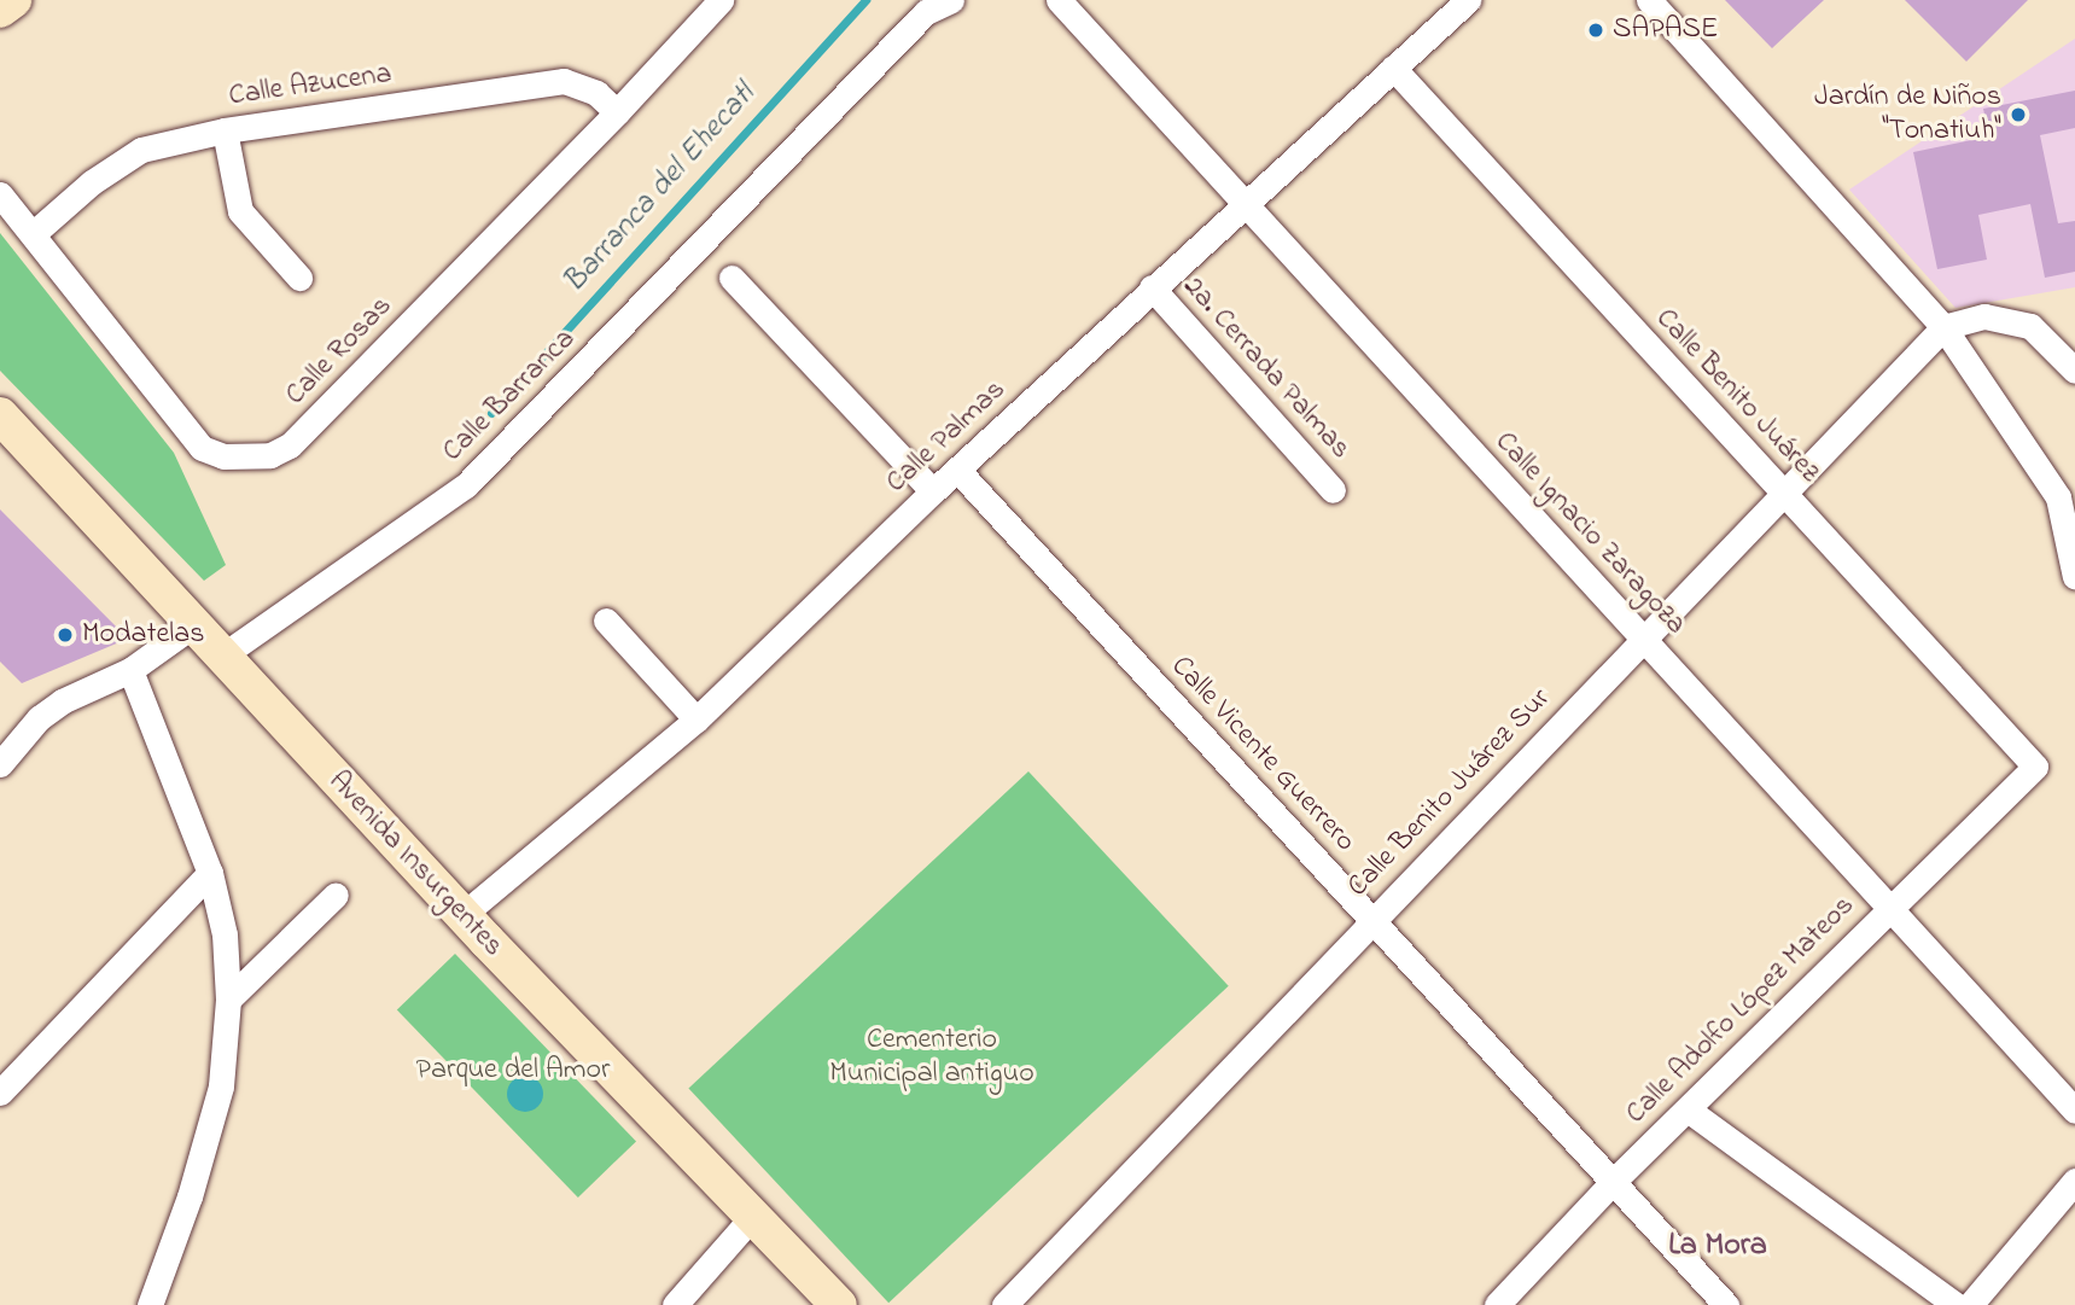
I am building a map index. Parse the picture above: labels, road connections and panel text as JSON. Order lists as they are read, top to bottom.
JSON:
{
  "streets": {
    "main road": ["Avenida Insurgentes"],
    "street": [
      "Calle Azucena",
      "Calle Rosas",
      "2a. Cerrada Palmas",
      "Calle Barranca",
      "Calle Benito Juárez",
      "Calle Palmas",
      "Calle Ignacio Zaragoza",
      "Calle Vicente Guerrero",
      "Calle Benito Juárez Sur",
      "Calle Adolfo López Mateos"
    ]
  },
  "crossings": [
    ["Calle Azucena", "Calle Rosas"],
    ["2a. Cerrada Palmas", "Calle Palmas"],
    ["Calle Barranca", "Avenida Insurgentes"],
    ["Calle Benito Juárez", "Calle Palmas"],
    ["Calle Benito Juárez", "Calle Benito Juárez Sur"],
    ["Calle Benito Juárez", "Calle Adolfo López Mateos"],
    ["Calle Palmas", "Calle Ignacio Zaragoza"],
    ["Calle Palmas", "Calle Vicente Guerrero"],
    ["Calle Palmas", "Avenida Insurgentes"],
    ["Calle Ignacio Zaragoza", "Calle Benito Juárez Sur"],
    ["Calle Ignacio Zaragoza", "Calle Adolfo López Mateos"],
    ["Calle Vicente Guerrero", "Calle Benito Juárez Sur"],
    ["Calle Vicente Guerrero", "Calle Adolfo López Mateos"]
  ],
  "districts": ["La Mora"],
  "water": ["Barranca del Ehecatl"],
  "parks": ["Cementerio Municipal antiguo", "Parque del Amor"],
  "places": ["SAPASE", "Jardín de Niños \"Tonatiuh\"", "Modatelas"]
}
